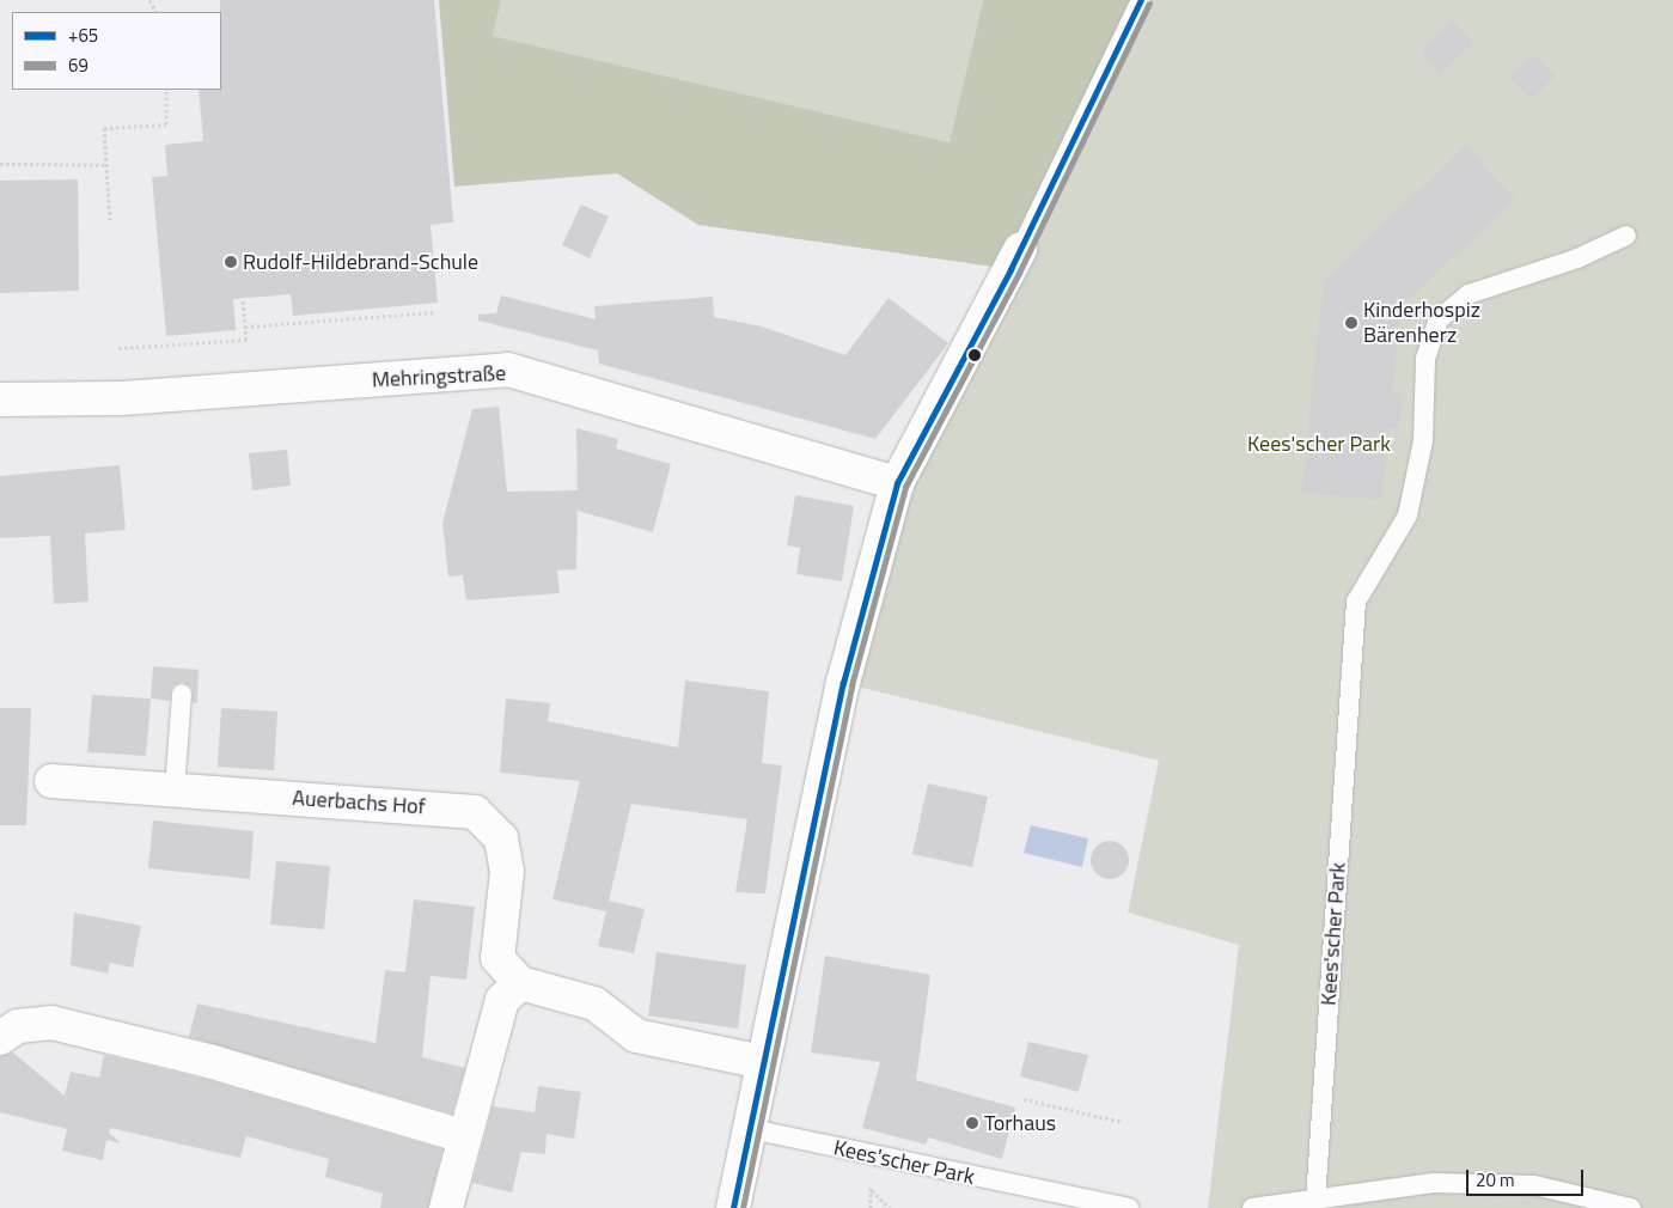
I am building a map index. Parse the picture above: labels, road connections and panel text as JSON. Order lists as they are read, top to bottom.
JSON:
{
  "streets": {
    "street": ["Mehringstraße", "Auerbachs Hof"],
    "lane": ["Kees'scher Park"]
  },
  "parks": ["Kees'scher Park"],
  "places": ["Rudolf-Hildebrand-Schule", "Kinderhospiz Bärenherz", "Torhaus"],
  "lines": ["transit line +65", "transit line 69"],
  "legend": ["+65", "69"],
  "scale_bar": "20 m"
}
